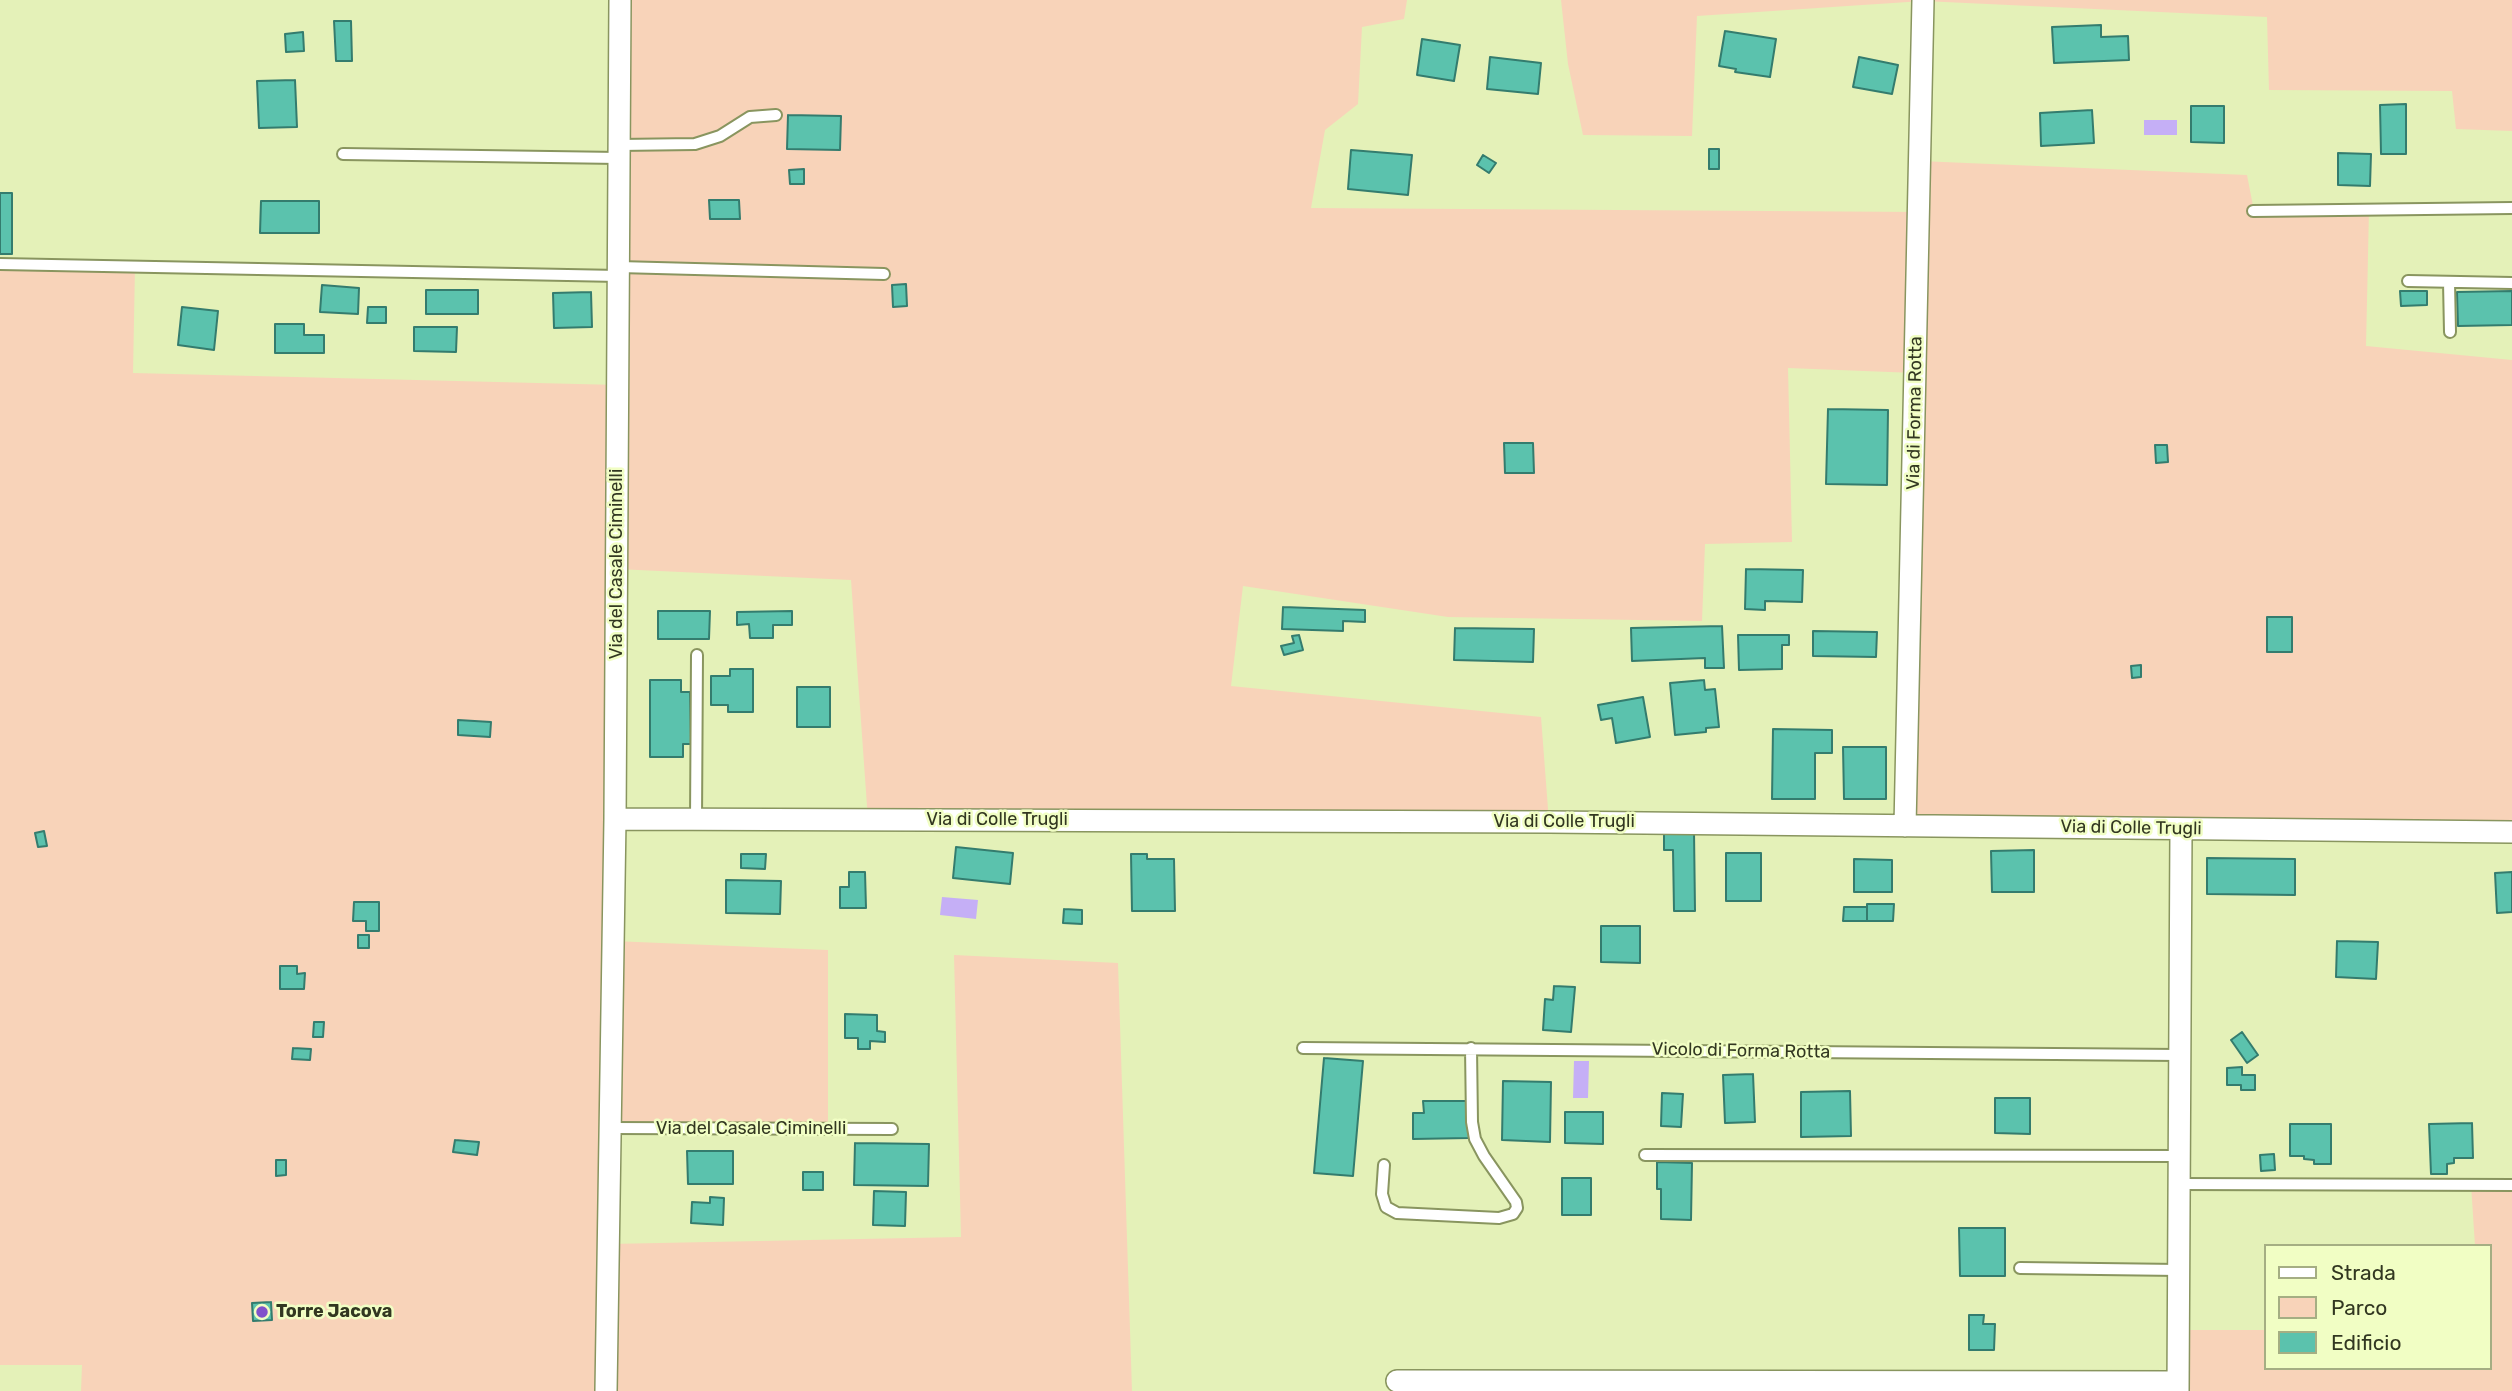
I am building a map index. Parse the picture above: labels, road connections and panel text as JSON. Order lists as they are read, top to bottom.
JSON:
{
  "streets": {
    "street": ["Via di Forma Rotta", "Via del Casale Ciminelli", "Via di Colle Trugli"],
    "lane": ["Vicolo di Forma Rotta"]
  },
  "crossings": [
    ["Via di Forma Rotta", "Via di Colle Trugli"],
    ["Via del Casale Ciminelli", "Via di Colle Trugli"]
  ],
  "places": ["Torre Jacova"],
  "legend": ["Strada", "Parco", "Edificio"]
}
